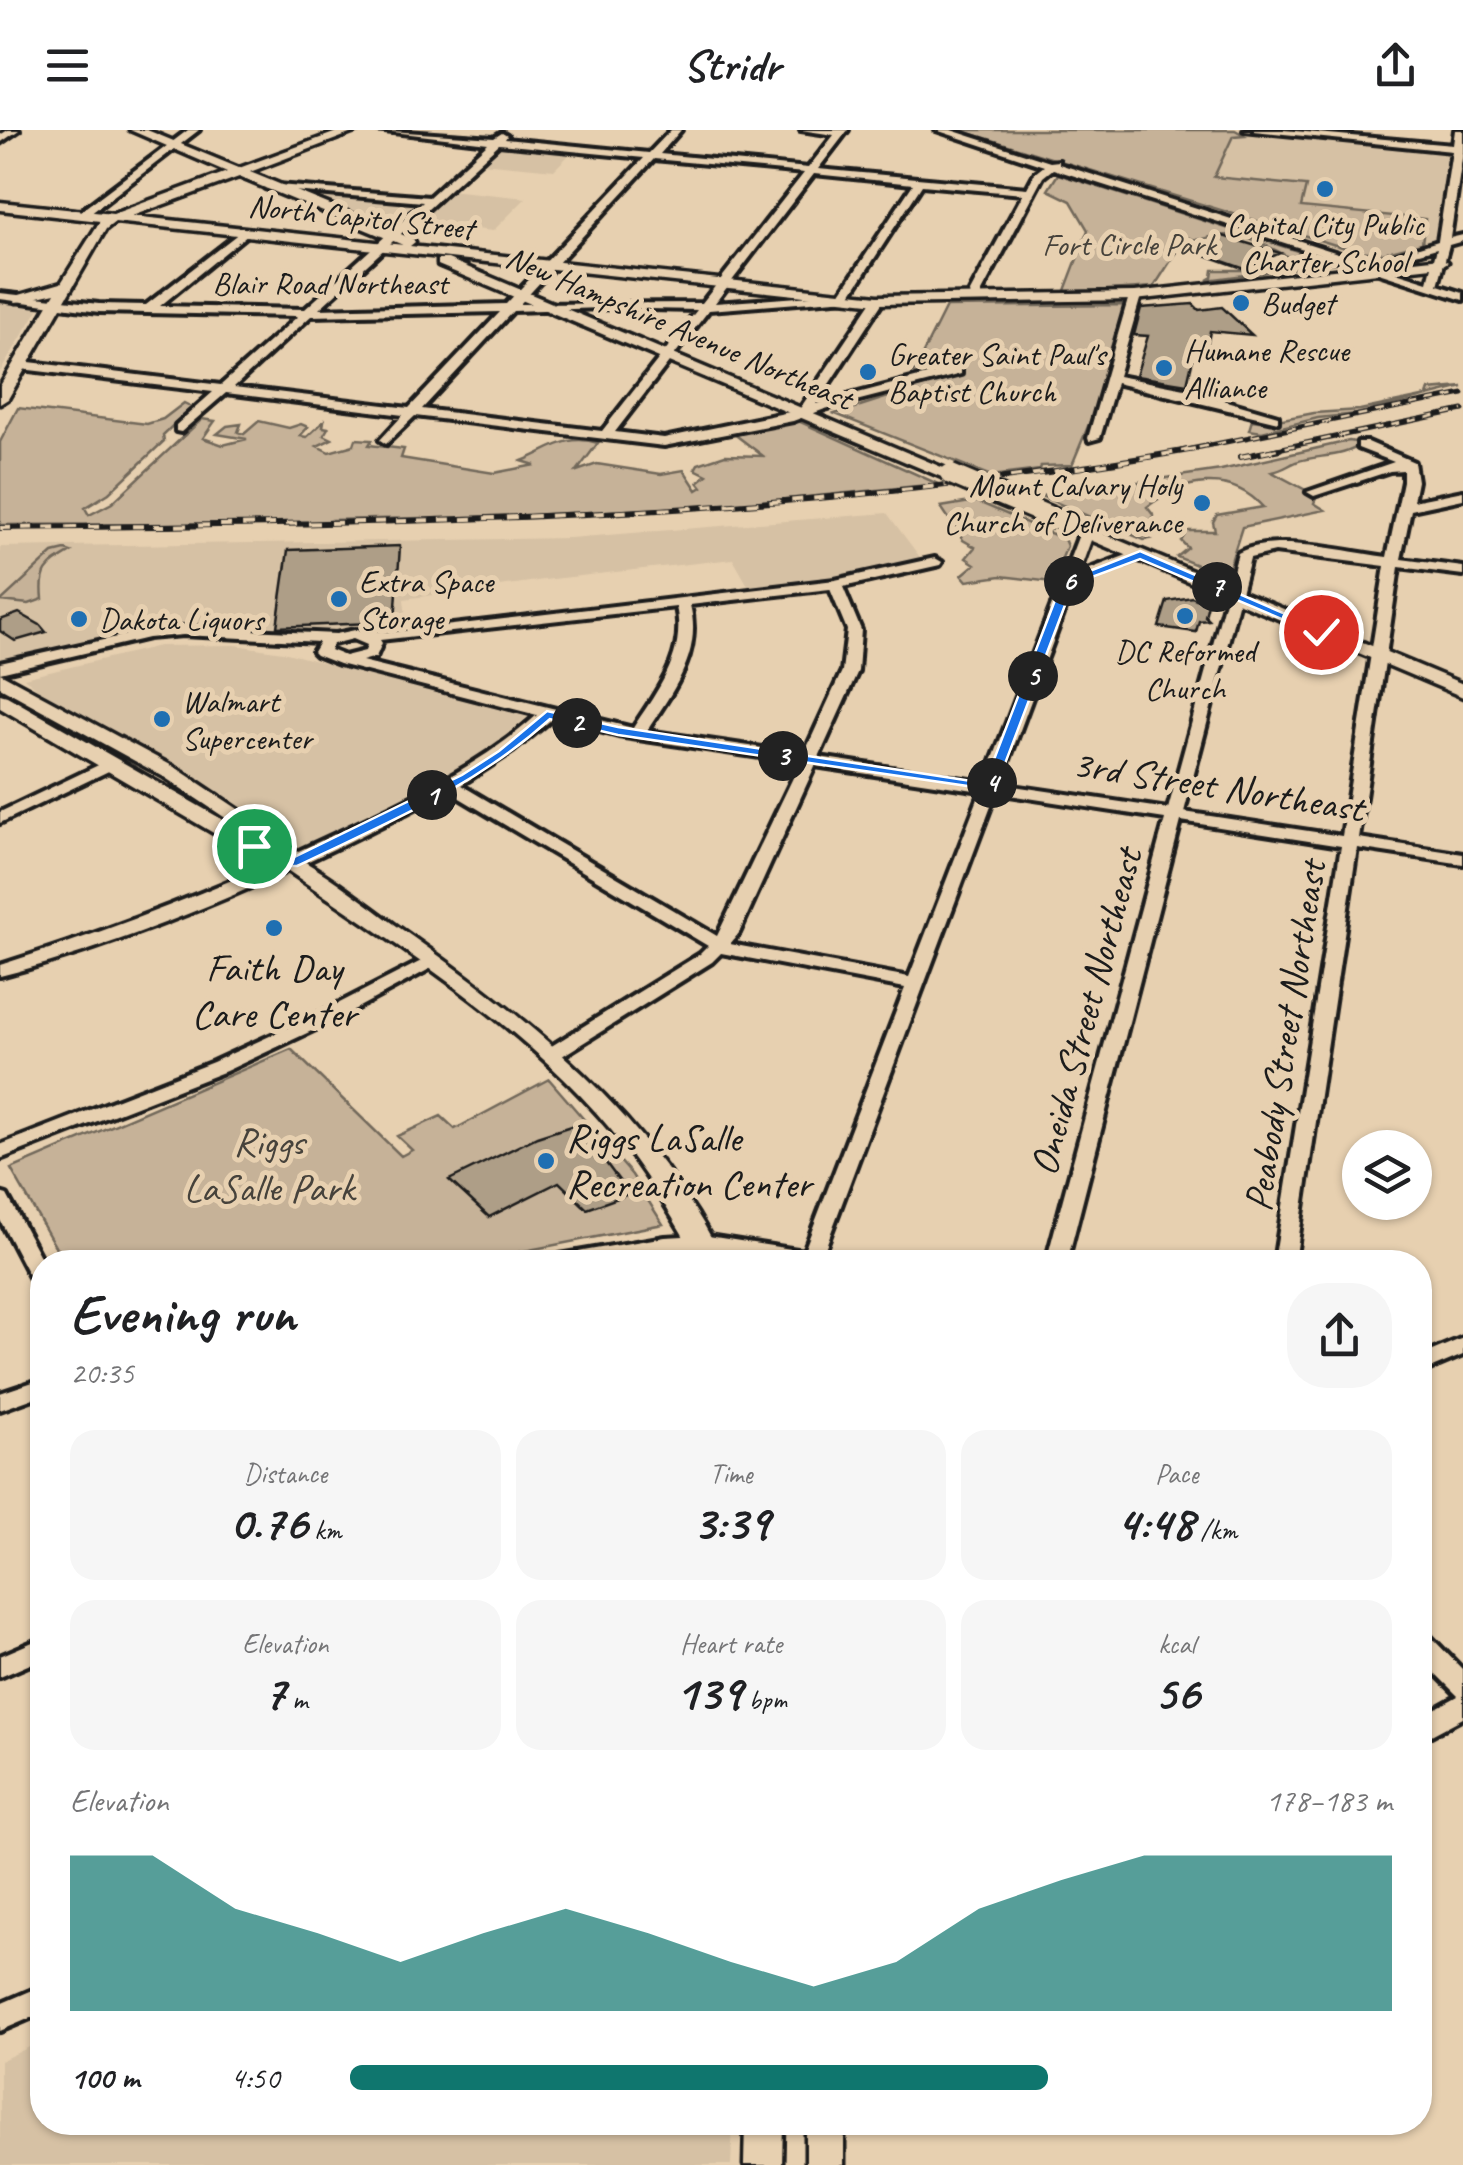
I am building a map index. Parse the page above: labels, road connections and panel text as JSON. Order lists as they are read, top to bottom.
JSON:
{
  "streets": {
    "main road": ["North Capitol Street", "New Hampshire Avenue Northeast"],
    "street": [
      "Blair Road Northeast",
      "3rd Street Northeast",
      "Oneida Street Northeast",
      "Peabody Street Northeast"
    ]
  },
  "crossings": [
    ["North Capitol Street", "Blair Road Northeast"],
    ["North Capitol Street", "New Hampshire Avenue Northeast"],
    ["Blair Road Northeast", "New Hampshire Avenue Northeast"],
    ["New Hampshire Avenue Northeast", "Oneida Street Northeast"],
    ["New Hampshire Avenue Northeast", "Peabody Street Northeast"],
    ["3rd Street Northeast", "Oneida Street Northeast"],
    ["3rd Street Northeast", "Peabody Street Northeast"],
    ["Oneida Street Northeast", "Peabody Street Northeast"]
  ],
  "parks": ["Fort Circle Park", "Riggs LaSalle Park"],
  "places": [
    "Capital City Public Charter School",
    "Budget",
    "Humane Rescue Alliance",
    "Greater Saint Paul's Baptist Church",
    "Mount Calvary Holy Church of Deliverance",
    "Extra Space Storage",
    "DC Reformed Church",
    "Dakota Liquors",
    "Walmart Supercenter",
    "Faith Day Care Center",
    "Riggs LaSalle Recreation Center"
  ],
  "page": {
    "header": "Stridr",
    "pins": [
      "6",
      "7",
      "5",
      "2",
      "3",
      "4",
      "1"
    ],
    "heading": ["Evening run", "20:35"],
    "stats": [
      ["Distance", "0.76 km"],
      ["Time", "3:39"],
      ["Pace", "4:48 /km"],
      ["Elevation", "7 m"],
      ["Heart rate", "139 bpm"],
      ["kcal", "56"]
    ],
    "chart": ["Elevation", "178–183 m"],
    "list": [
      {
        "name": "100 m",
        "note": "4:50"
      }
    ]
  }
}
